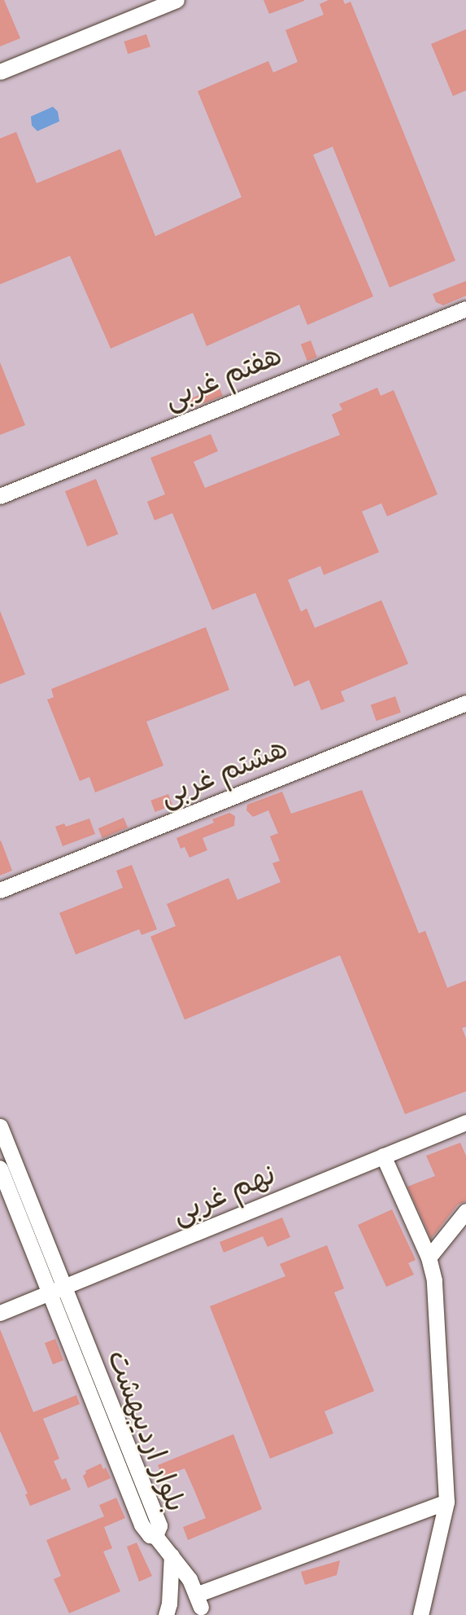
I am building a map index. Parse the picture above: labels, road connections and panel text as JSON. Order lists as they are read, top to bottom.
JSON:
{
  "streets": {
    "street": [
      "هفتم غربی",
      "هشتم غربی",
      "نهم غربی",
      "بلوار اردیبهشت"
    ]
  },
  "crossings": [
    ["نهم غربی", "بلوار اردیبهشت"]
  ]
}
